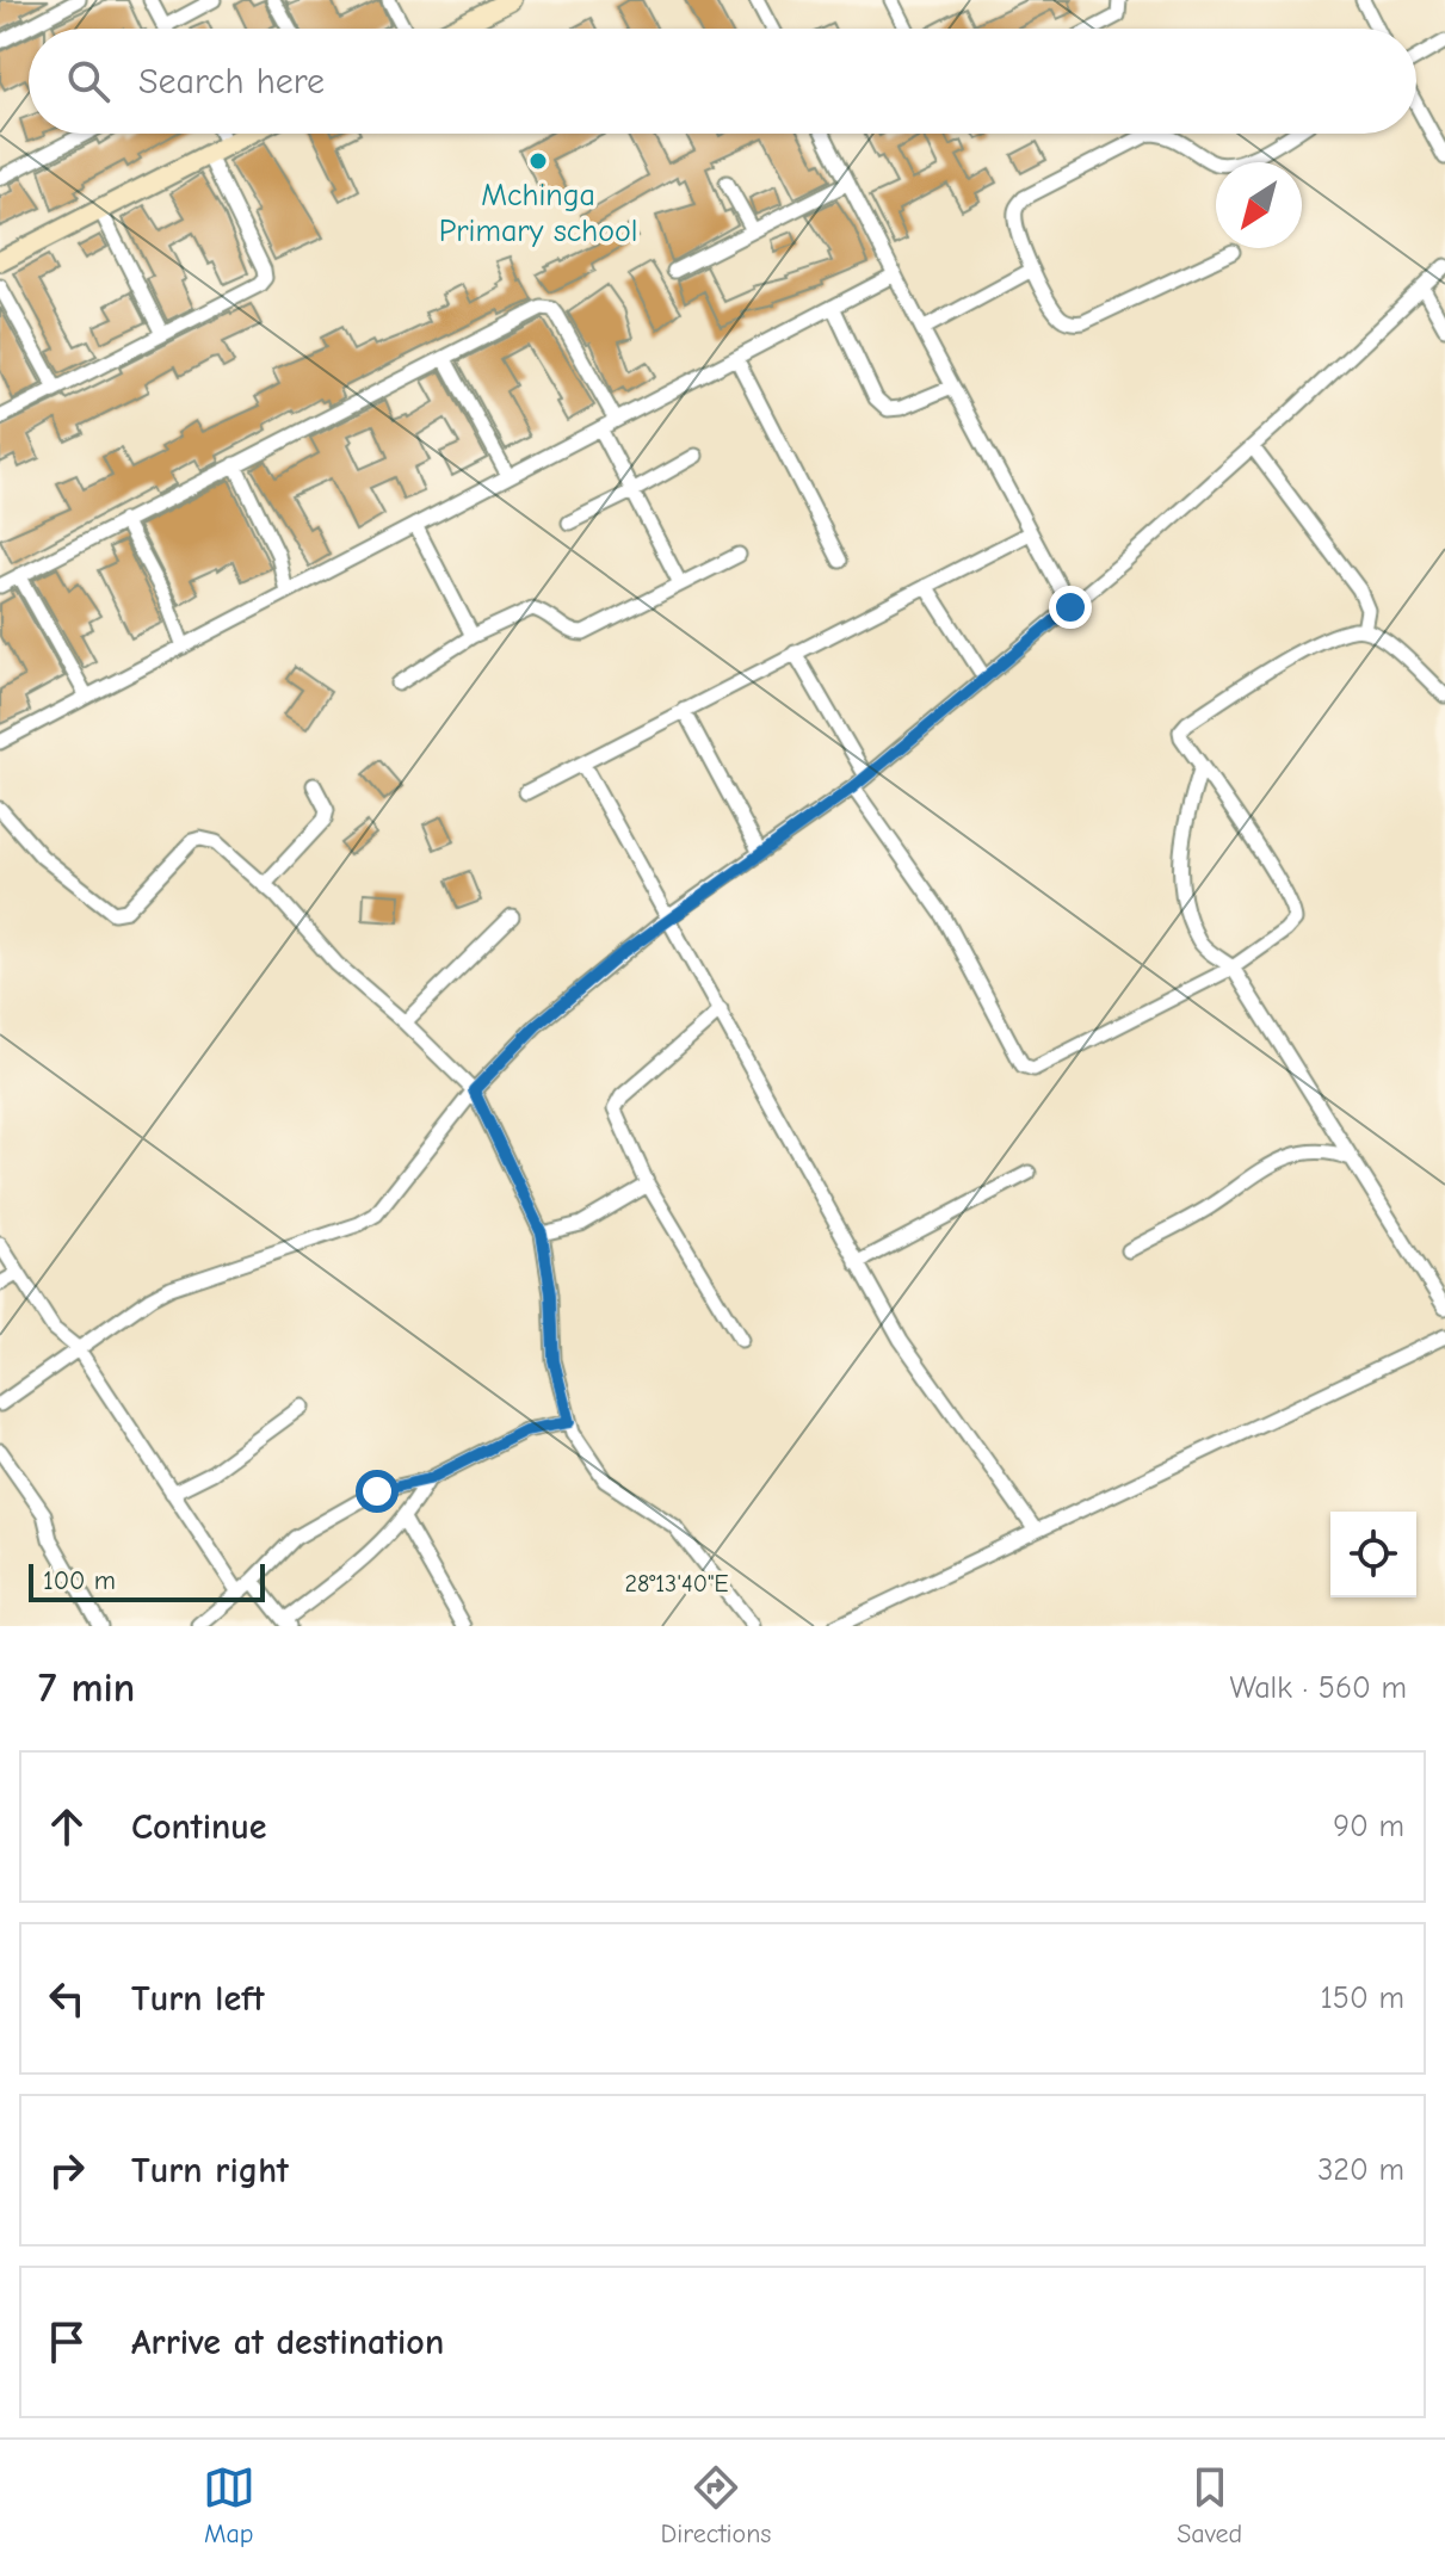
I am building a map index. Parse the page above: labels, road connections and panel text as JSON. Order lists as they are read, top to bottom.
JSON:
{
  "places": ["Mchinga Primary school"],
  "scale_bar": "100 m",
  "north": "bottom left",
  "page": {
    "search": "Search here",
    "scale": "100 m",
    "heading": ["7 min", "Walk · 560 m"],
    "list": [
      ["Continue", "90 m"],
      ["Turn left", "150 m"],
      ["Turn right", "320 m"],
      "Arrive at destination"
    ],
    "nav": ["Map", "Directions", "Saved"]
  },
  "coordinates": ["28°13'40\"E"]
}
